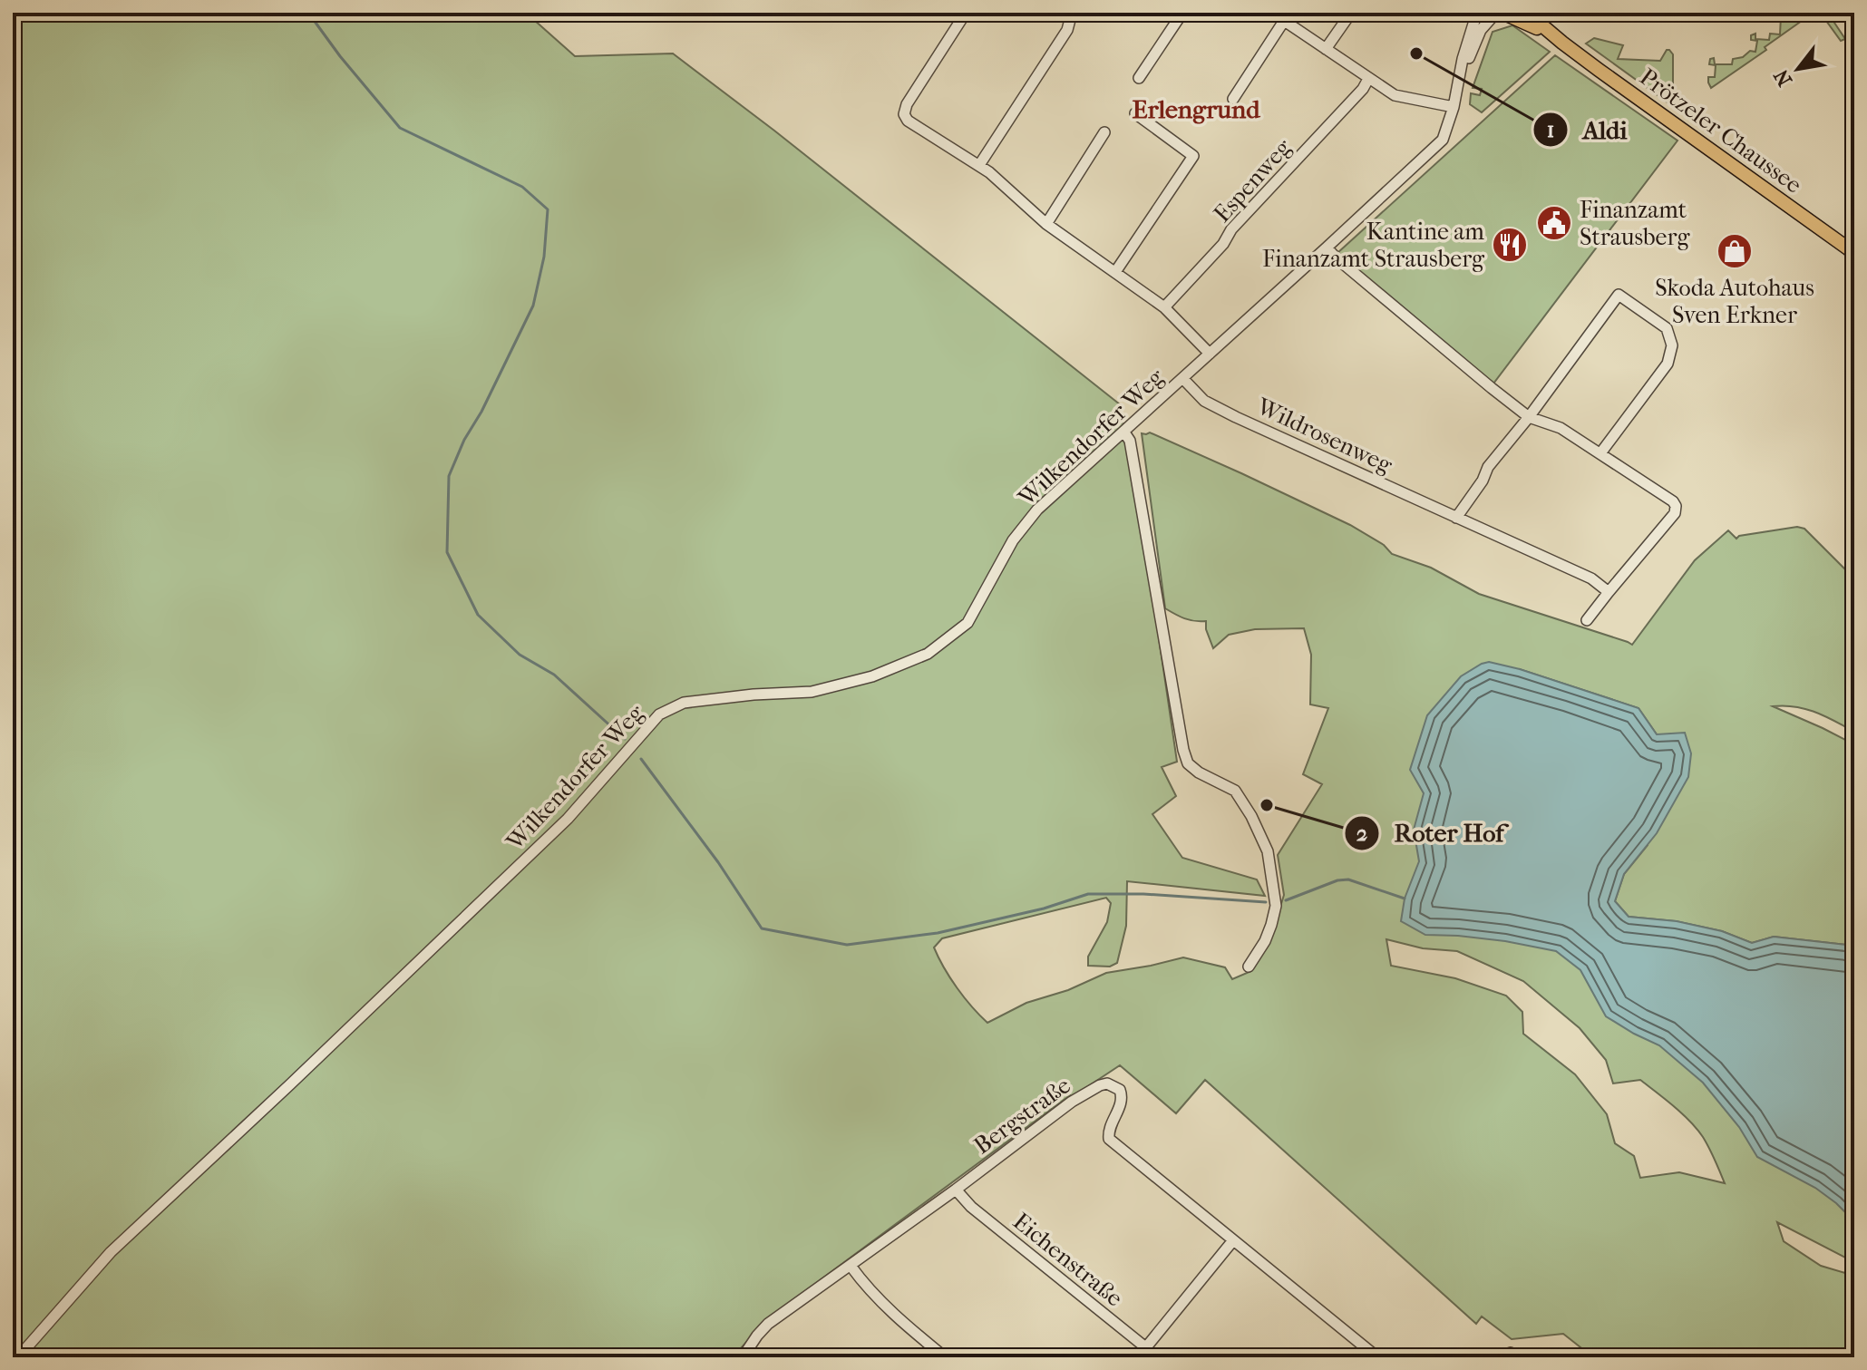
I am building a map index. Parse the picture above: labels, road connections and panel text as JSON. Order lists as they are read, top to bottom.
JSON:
{
  "streets": {
    "main road": ["Prötzeler Chaussee"],
    "street": [
      "Espenweg",
      "Wildrosenweg",
      "Wilkendorfer Weg",
      "Bergstraße",
      "Eichenstraße"
    ]
  },
  "crossings": [
    ["Prötzeler Chaussee", "Wilkendorfer Weg"],
    ["Wildrosenweg", "Wilkendorfer Weg"],
    ["Bergstraße", "Eichenstraße"]
  ],
  "districts": ["Erlengrund"],
  "places": {
    "other": ["Aldi", "Roter Hof"],
    "public building": ["Finanzamt Strausberg"],
    "restaurant": ["Kantine am Finanzamt Strausberg"],
    "shop": ["Skoda Autohaus Sven Erkner"]
  },
  "north": "bottom left"
}
